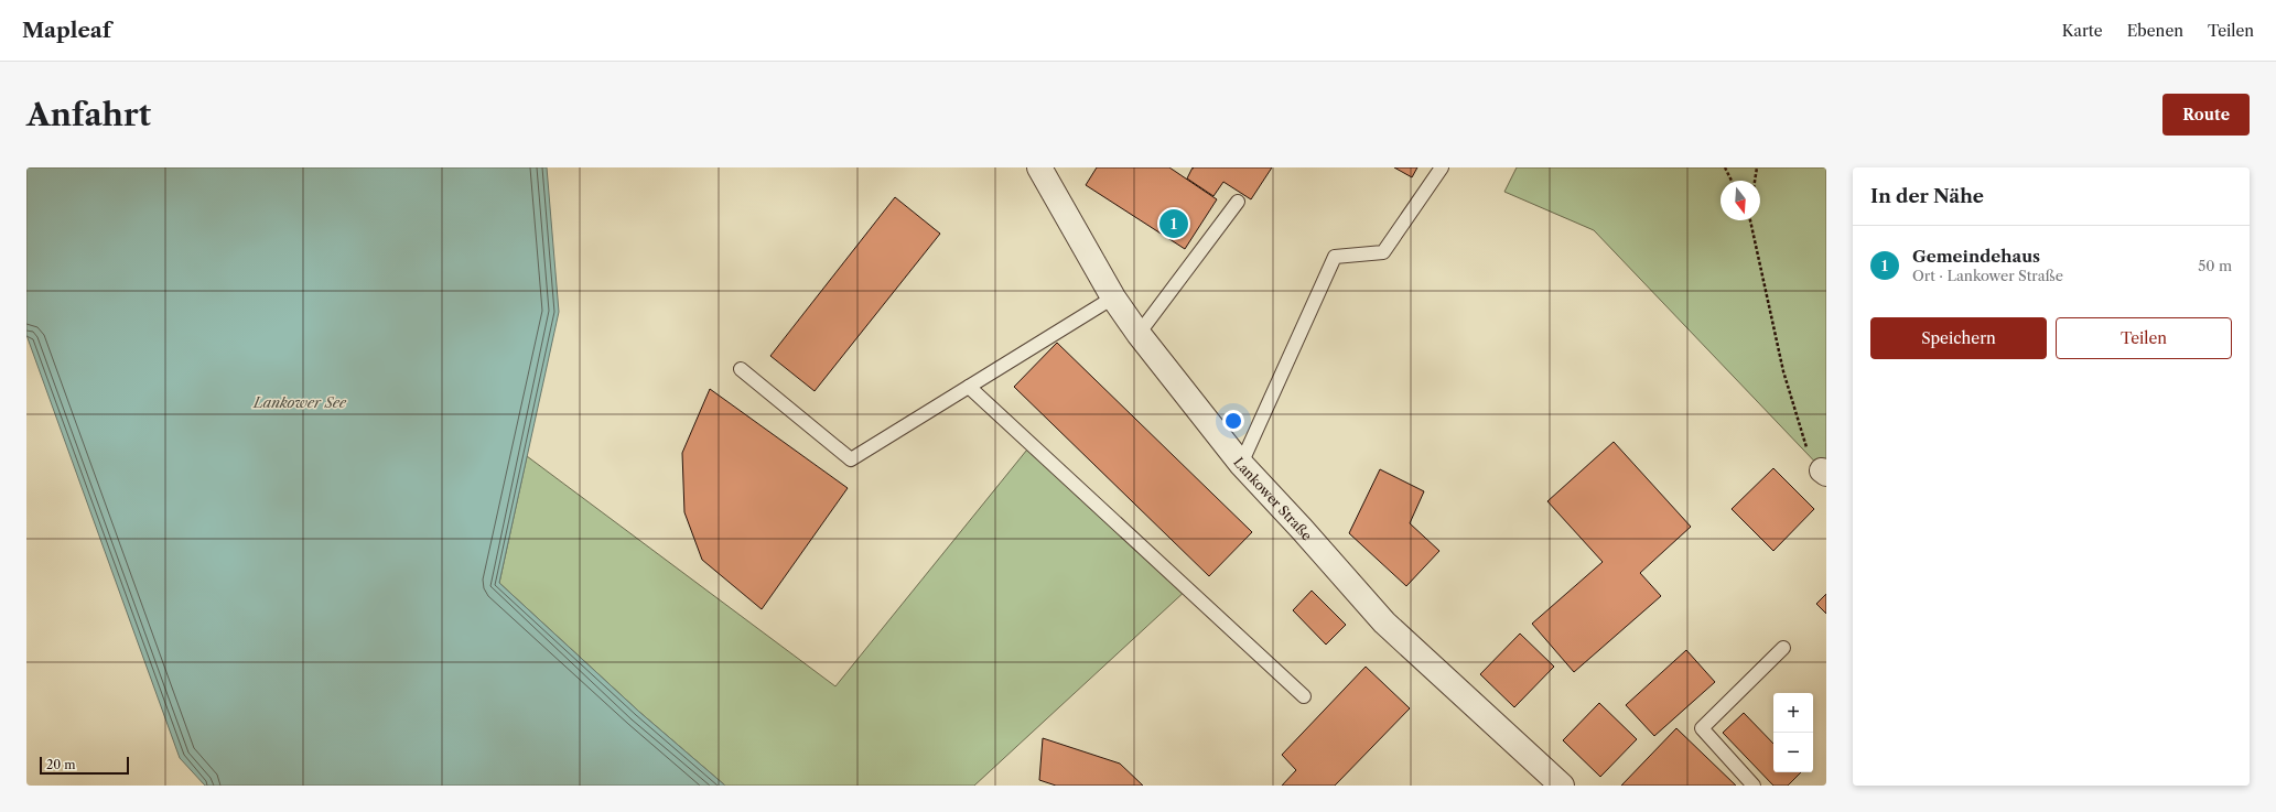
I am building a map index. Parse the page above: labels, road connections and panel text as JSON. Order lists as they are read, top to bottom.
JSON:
{
  "streets": {
    "street": ["Lankower Straße"]
  },
  "water": ["Lankower See"],
  "scale_bar": "20 m",
  "north": "bottom",
  "page": {
    "header": "Mapleaf",
    "nav": ["Karte", "Ebenen", "Teilen"],
    "buttons": [
      "Route",
      ["Speichern", "Teilen"]
    ],
    "title": "Anfahrt",
    "heading": "In der Nähe",
    "pins": "1",
    "list": [
      {
        "mark": "1",
        "name": "Gemeindehaus",
        "note": "Ort · Lankower Straße",
        "value": "50 m"
      }
    ],
    "map_buttons": ["+", "−"],
    "scale": "20 m"
  }
}
